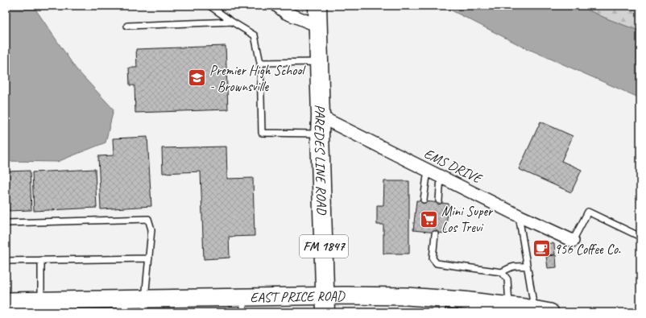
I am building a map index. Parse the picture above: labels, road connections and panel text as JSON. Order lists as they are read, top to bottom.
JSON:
{
  "streets": {
    "main road": ["PAREDES LINE ROAD", "FM 1847", "EAST PRICE ROAD"],
    "street": ["EMS DRIVE"]
  },
  "crossings": [
    ["PAREDES LINE ROAD", "EMS DRIVE"],
    ["PAREDES LINE ROAD", "EAST PRICE ROAD"]
  ],
  "places": {
    "school or university": ["Premier High School - Brownsville"],
    "supermarket": ["Mini Super Los Trevi"],
    "cafe": ["956 Coffee Co."]
  }
}
